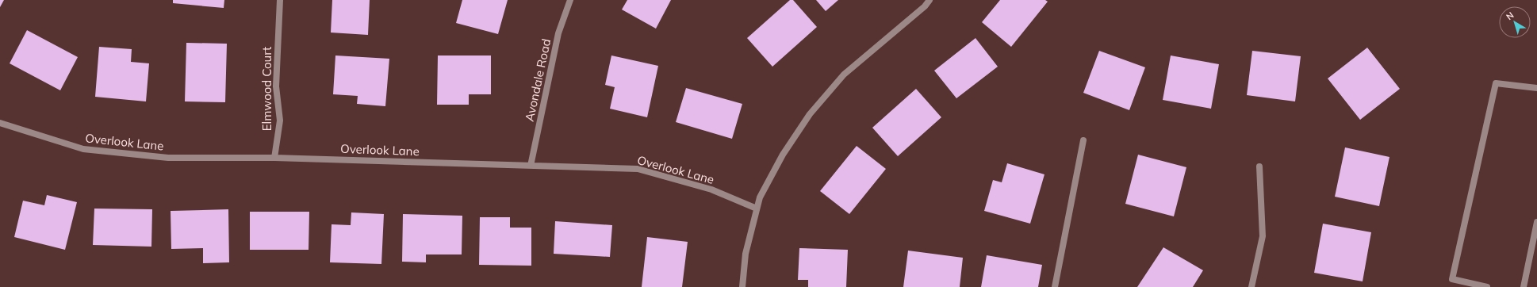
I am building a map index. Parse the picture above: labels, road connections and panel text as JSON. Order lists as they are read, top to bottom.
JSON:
{
  "streets": {
    "street": ["Avondale Road", "Elmwood Court", "Overlook Lane"]
  },
  "crossings": [
    ["Avondale Road", "Overlook Lane"],
    ["Elmwood Court", "Overlook Lane"]
  ],
  "north": "top left"
}
